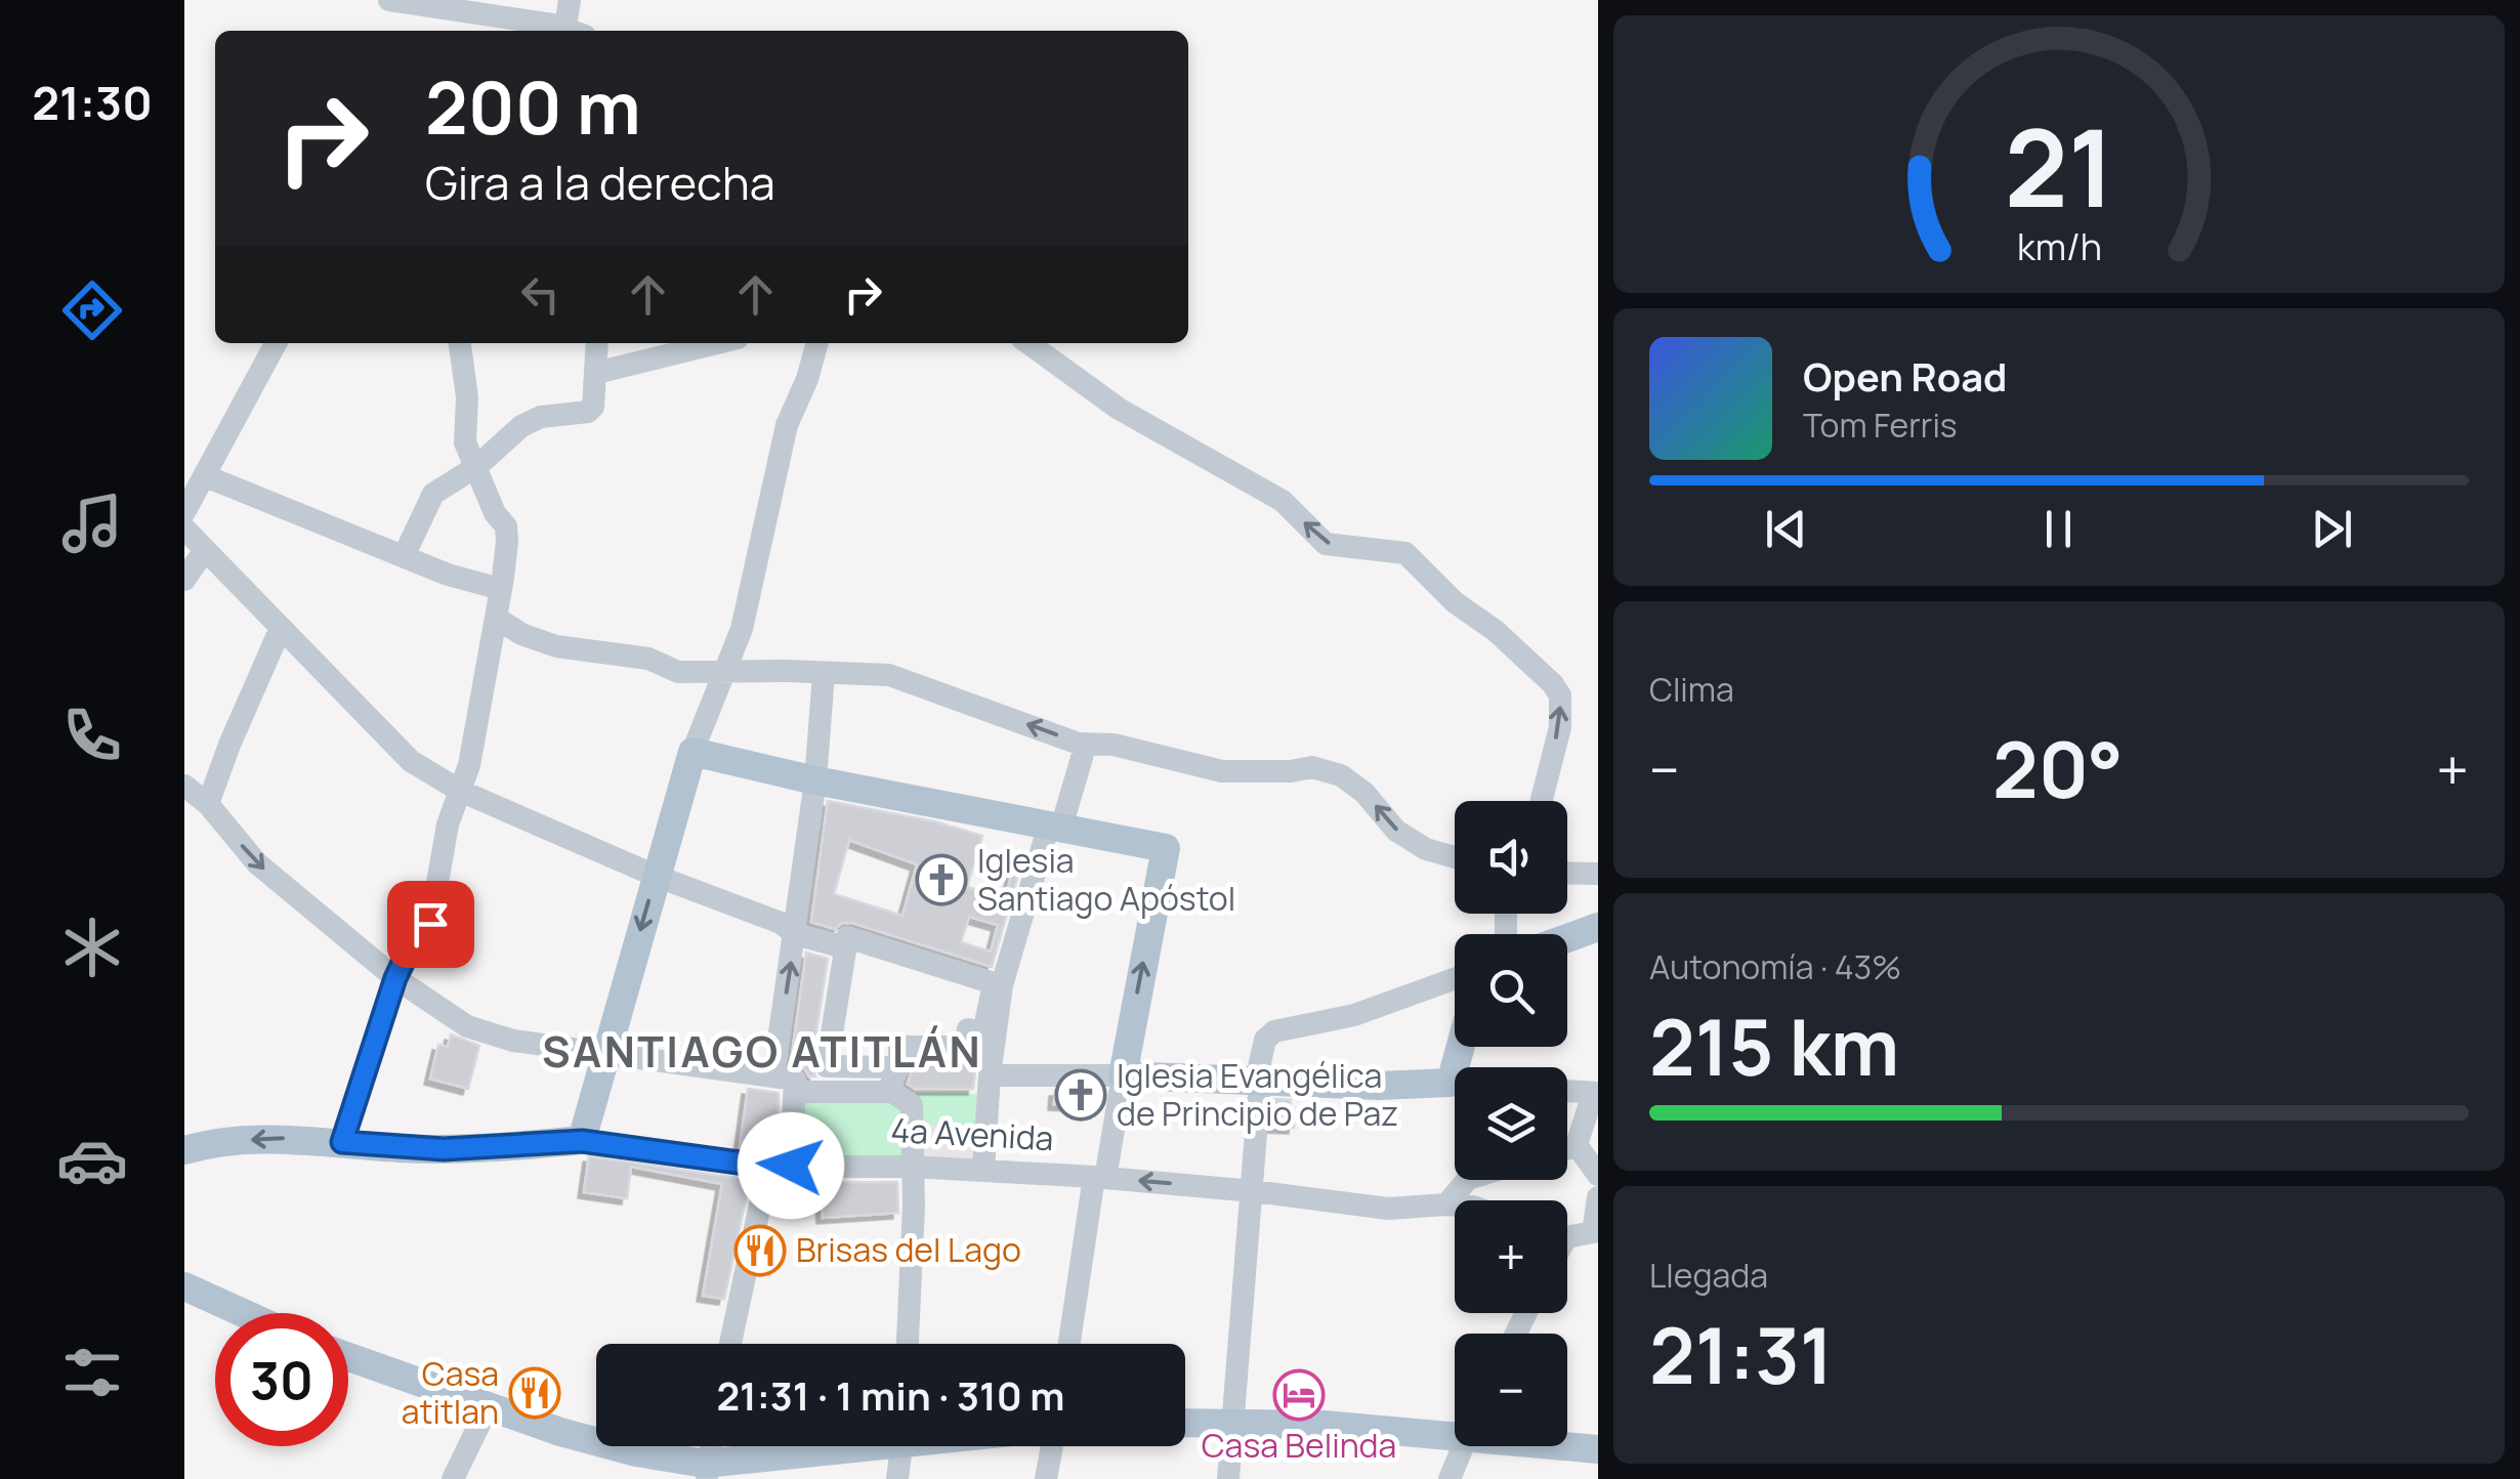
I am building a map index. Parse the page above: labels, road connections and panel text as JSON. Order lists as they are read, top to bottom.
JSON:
{
  "streets": {
    "main road": ["4a Avenida"]
  },
  "districts": ["SANTIAGO ATITLÁN"],
  "places": {
    "church": ["Iglesia Santiago Apóstol", "Iglesia Evangélica de Principio de Paz"],
    "restaurant": ["Brisas del Lago", "Casa atitlan"],
    "hotel": ["Casa Belinda"]
  },
  "page": {
    "tabs": "21:30",
    "turn": ["200 m", "Gira a la derecha"],
    "song": ["Open Road", "Tom Ferris"],
    "tile": [
      "Clima",
      ["Autonomía · 43%", "215 km"],
      ["Llegada", "21:31"]
    ],
    "heat": ["−", "20°", "+"],
    "map_buttons": ["+", "−"],
    "limit": "30",
    "trip": "21:31 · 1 min · 310 m",
    "gauge": ["21", "km/h"]
  }
}
